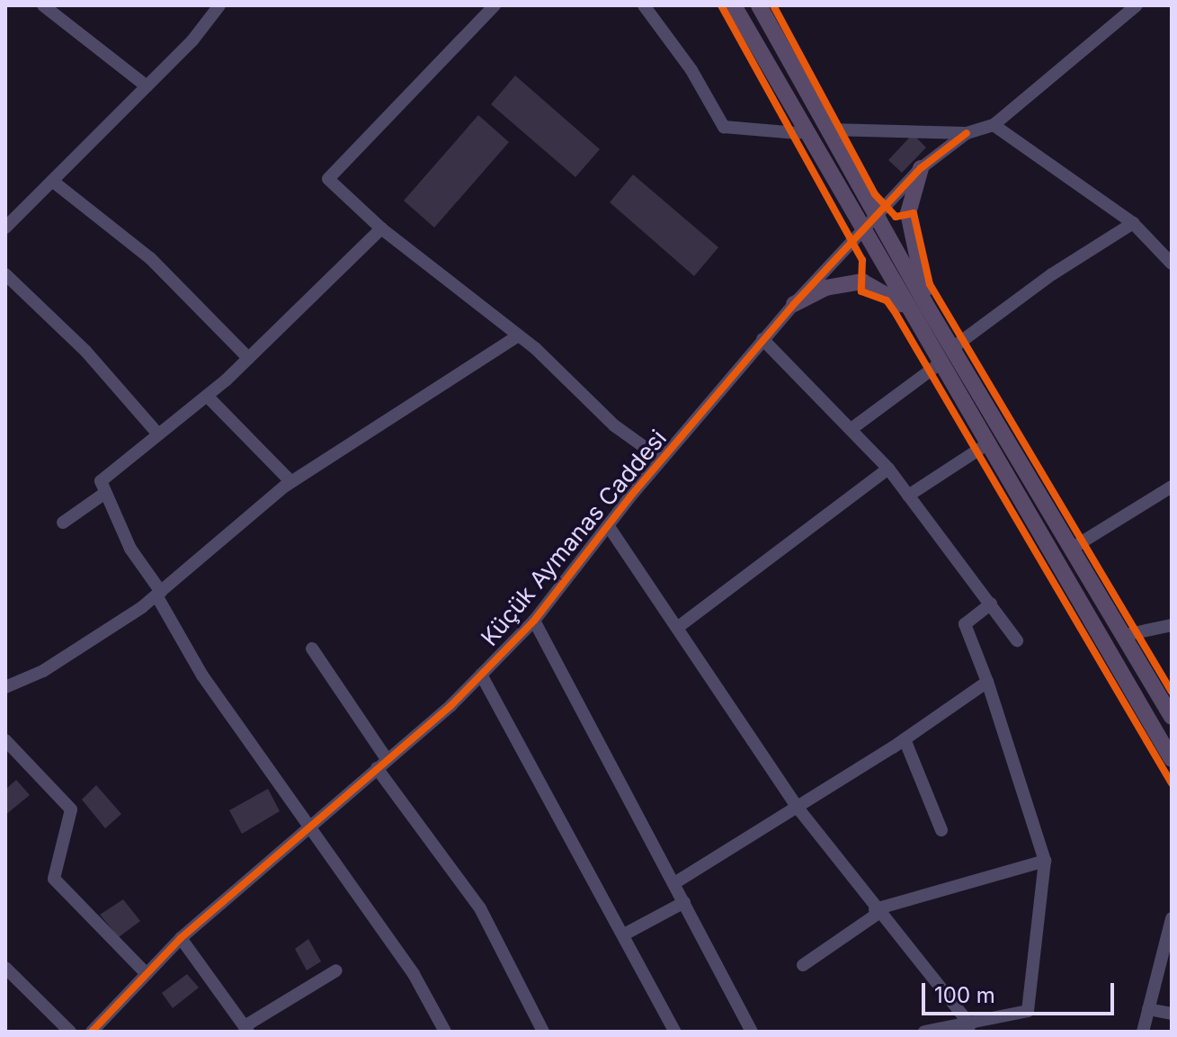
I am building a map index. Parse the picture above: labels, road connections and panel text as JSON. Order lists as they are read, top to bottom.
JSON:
{
  "streets": {
    "street": ["Küçük Aymanas Caddesi"]
  },
  "scale_bar": "100 m"
}
